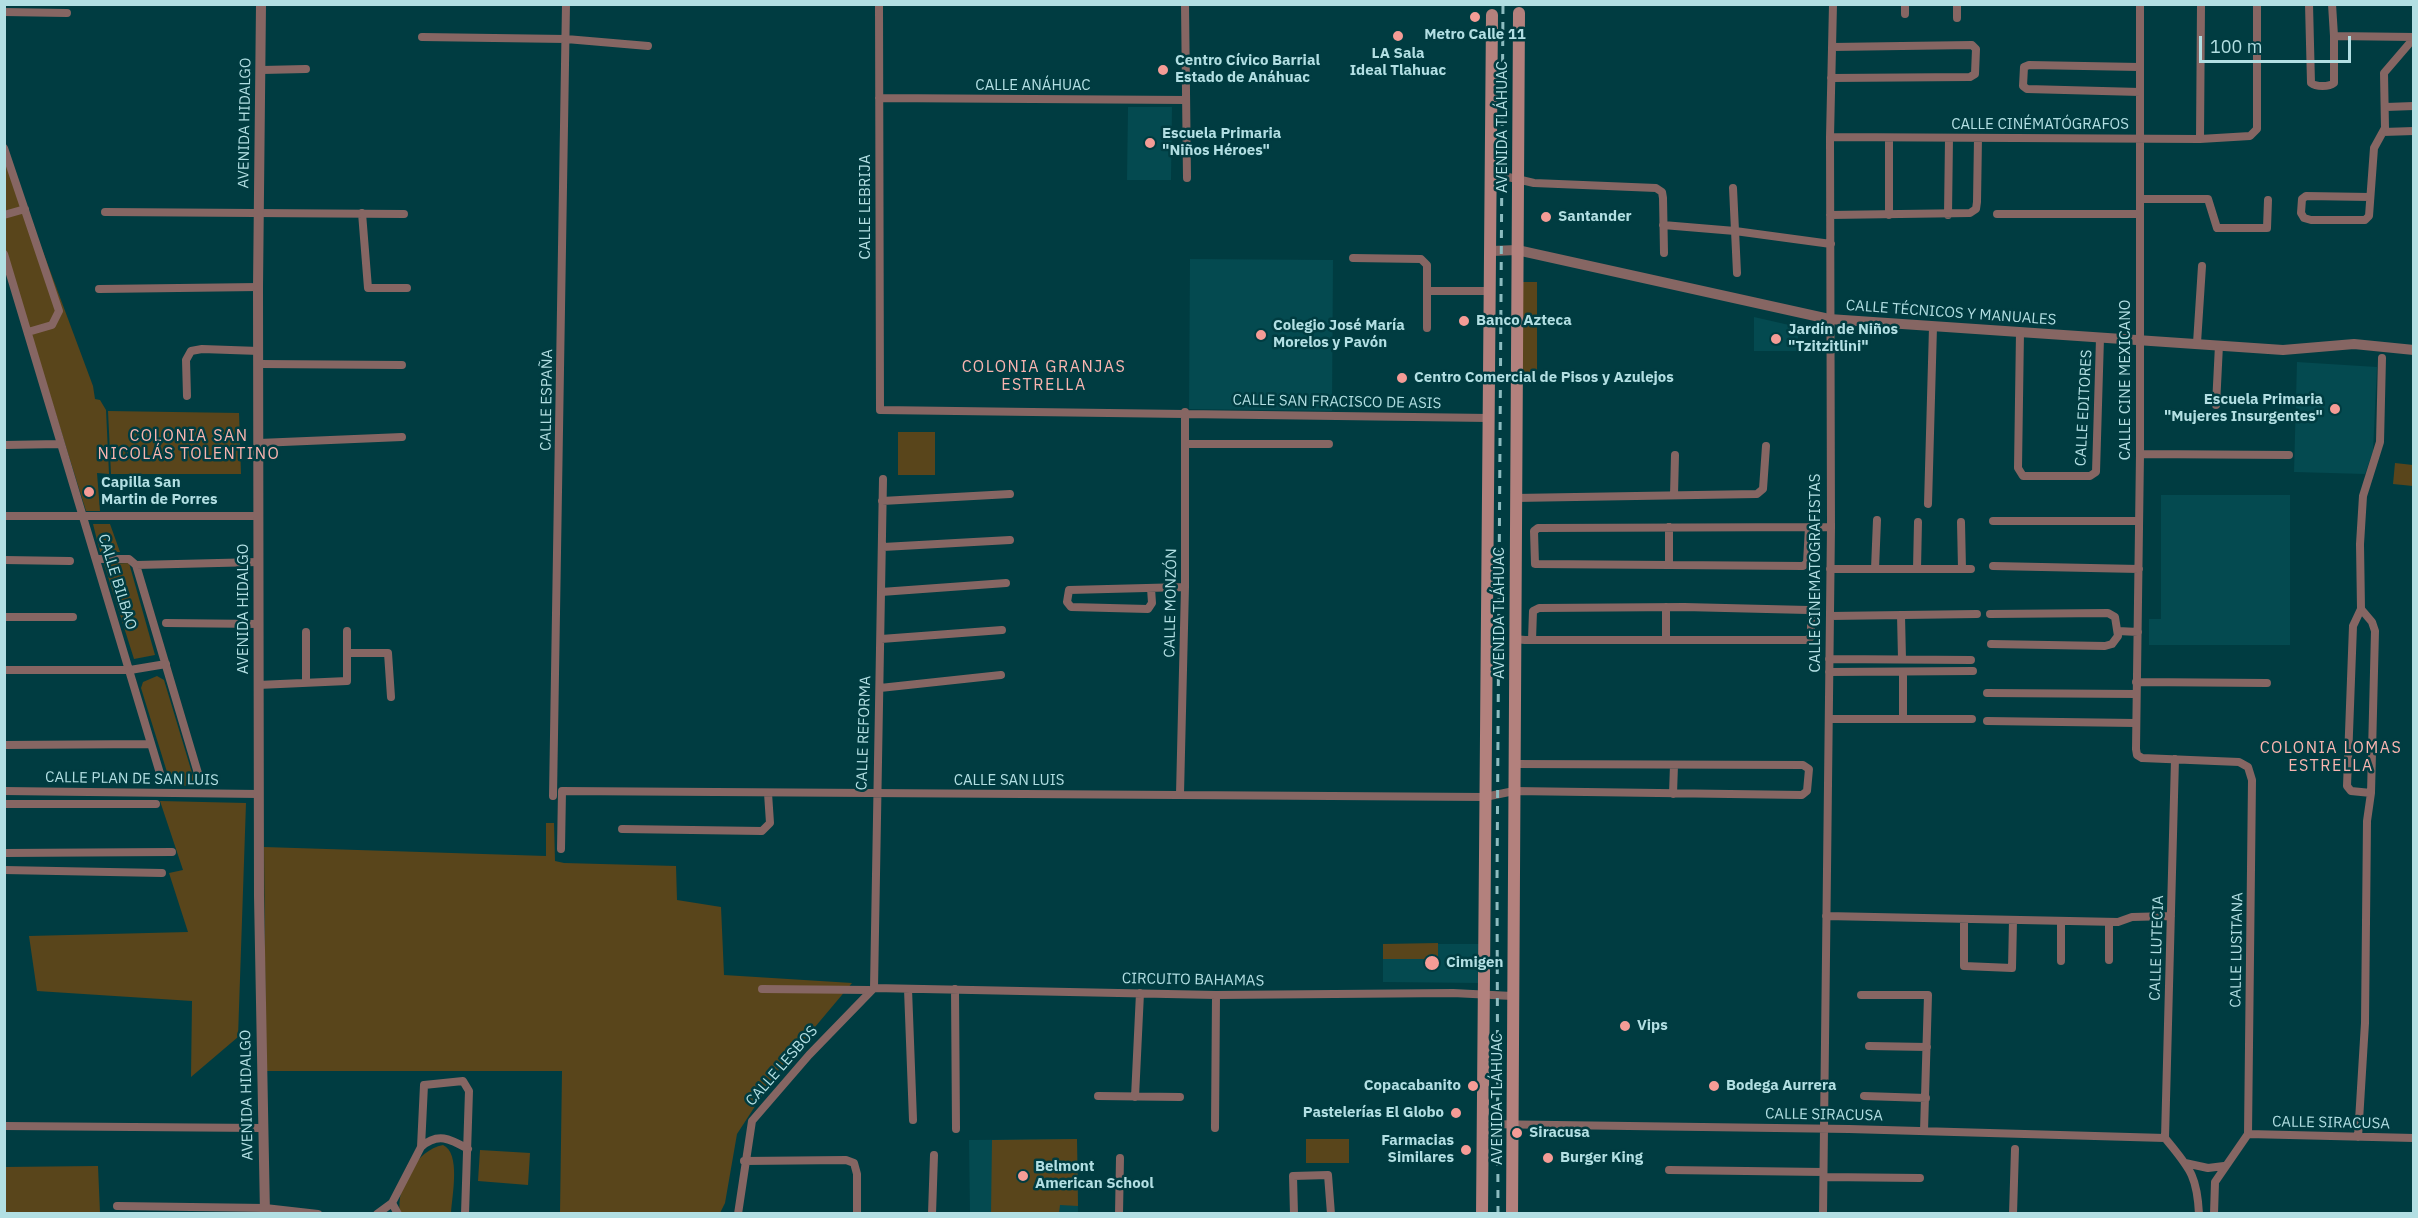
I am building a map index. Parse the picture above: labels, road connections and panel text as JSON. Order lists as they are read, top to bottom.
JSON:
{
  "streets": {
    "main road": ["AVENIDA TLÁHUAC"],
    "street": [
      "CALLE ANÁHUAC",
      "AVENIDA HIDALGO",
      "CALLE CINÉMATÓGRAFOS",
      "CALLE LEBRIJA",
      "CALLE TÉCNICOS Y MANUALES",
      "CALLE CINE MEXICANO",
      "CALLE ESPAÑA",
      "CALLE SAN FRACISCO DE ASIS",
      "CALLE EDITORES",
      "CALLE CINEMATOGRAFISTAS",
      "CALLE BILBAO",
      "CALLE MONZÓN",
      "CALLE REFORMA",
      "CALLE PLAN DE SAN LUIS",
      "CALLE SAN LUIS",
      "CALLE LUTECIA",
      "CALLE LUSITANA",
      "CIRCUITO BAHAMAS",
      "CALLE LESBOS",
      "CALLE SIRACUSA"
    ]
  },
  "crossings": [
    ["CALLE ANÁHUAC", "CALLE LEBRIJA"],
    ["AVENIDA HIDALGO", "CALLE PLAN DE SAN LUIS"],
    ["CALLE CINÉMATÓGRAFOS", "CALLE CINE MEXICANO"],
    ["CALLE CINÉMATÓGRAFOS", "CALLE CINEMATOGRAFISTAS"],
    ["AVENIDA TLÁHUAC", "CALLE TÉCNICOS Y MANUALES"],
    ["AVENIDA TLÁHUAC", "CALLE SAN FRACISCO DE ASIS"],
    ["AVENIDA TLÁHUAC", "CALLE SAN LUIS"],
    ["AVENIDA TLÁHUAC", "CIRCUITO BAHAMAS"],
    ["AVENIDA TLÁHUAC", "CALLE SIRACUSA"],
    ["CALLE LEBRIJA", "CALLE SAN FRACISCO DE ASIS"],
    ["CALLE TÉCNICOS Y MANUALES", "CALLE CINE MEXICANO"],
    ["CALLE TÉCNICOS Y MANUALES", "CALLE EDITORES"],
    ["CALLE TÉCNICOS Y MANUALES", "CALLE CINEMATOGRAFISTAS"],
    ["CALLE CINE MEXICANO", "CALLE LUTECIA"],
    ["CALLE CINE MEXICANO", "CALLE LUSITANA"],
    ["CALLE ESPAÑA", "CALLE SAN LUIS"],
    ["CALLE SAN FRACISCO DE ASIS", "CALLE MONZÓN"],
    ["CALLE CINEMATOGRAFISTAS", "CALLE SIRACUSA"],
    ["CALLE MONZÓN", "CALLE SAN LUIS"],
    ["CALLE REFORMA", "CALLE SAN LUIS"],
    ["CALLE REFORMA", "CIRCUITO BAHAMAS"],
    ["CALLE REFORMA", "CALLE LESBOS"],
    ["CALLE LUTECIA", "CALLE LUSITANA"],
    ["CALLE LUTECIA", "CALLE SIRACUSA"],
    ["CALLE LUSITANA", "CALLE SIRACUSA"],
    ["CIRCUITO BAHAMAS", "CALLE LESBOS"]
  ],
  "districts": ["COLONIA GRANJAS ESTRELLA", "COLONIA SAN NICOLÁS TOLENTINO", "COLONIA LOMAS ESTRELLA"],
  "places": [
    "Metro Calle 11",
    "LA Sala Ideal Tlahuac",
    "Centro Cívico Barrial Estado de Anáhuac",
    "Escuela Primaria \"Niños Héroes\"",
    "Santander",
    "Banco Azteca",
    "Colegio José María Morelos y Pavón",
    "Jardín de Niños \"Tzitzitlini\"",
    "Centro Comercial de Pisos y Azulejos",
    "Escuela Primaria \"Mujeres Insurgentes\"",
    "Capilla San Martin de Porres",
    "Cimigen",
    "Vips",
    "Copacabanito",
    "Bodega Aurrera",
    "Pastelerías El Globo",
    "Siracusa",
    "Farmacias Similares",
    "Burger King",
    "Belmont American School"
  ],
  "scale_bar": "100 m"
}
